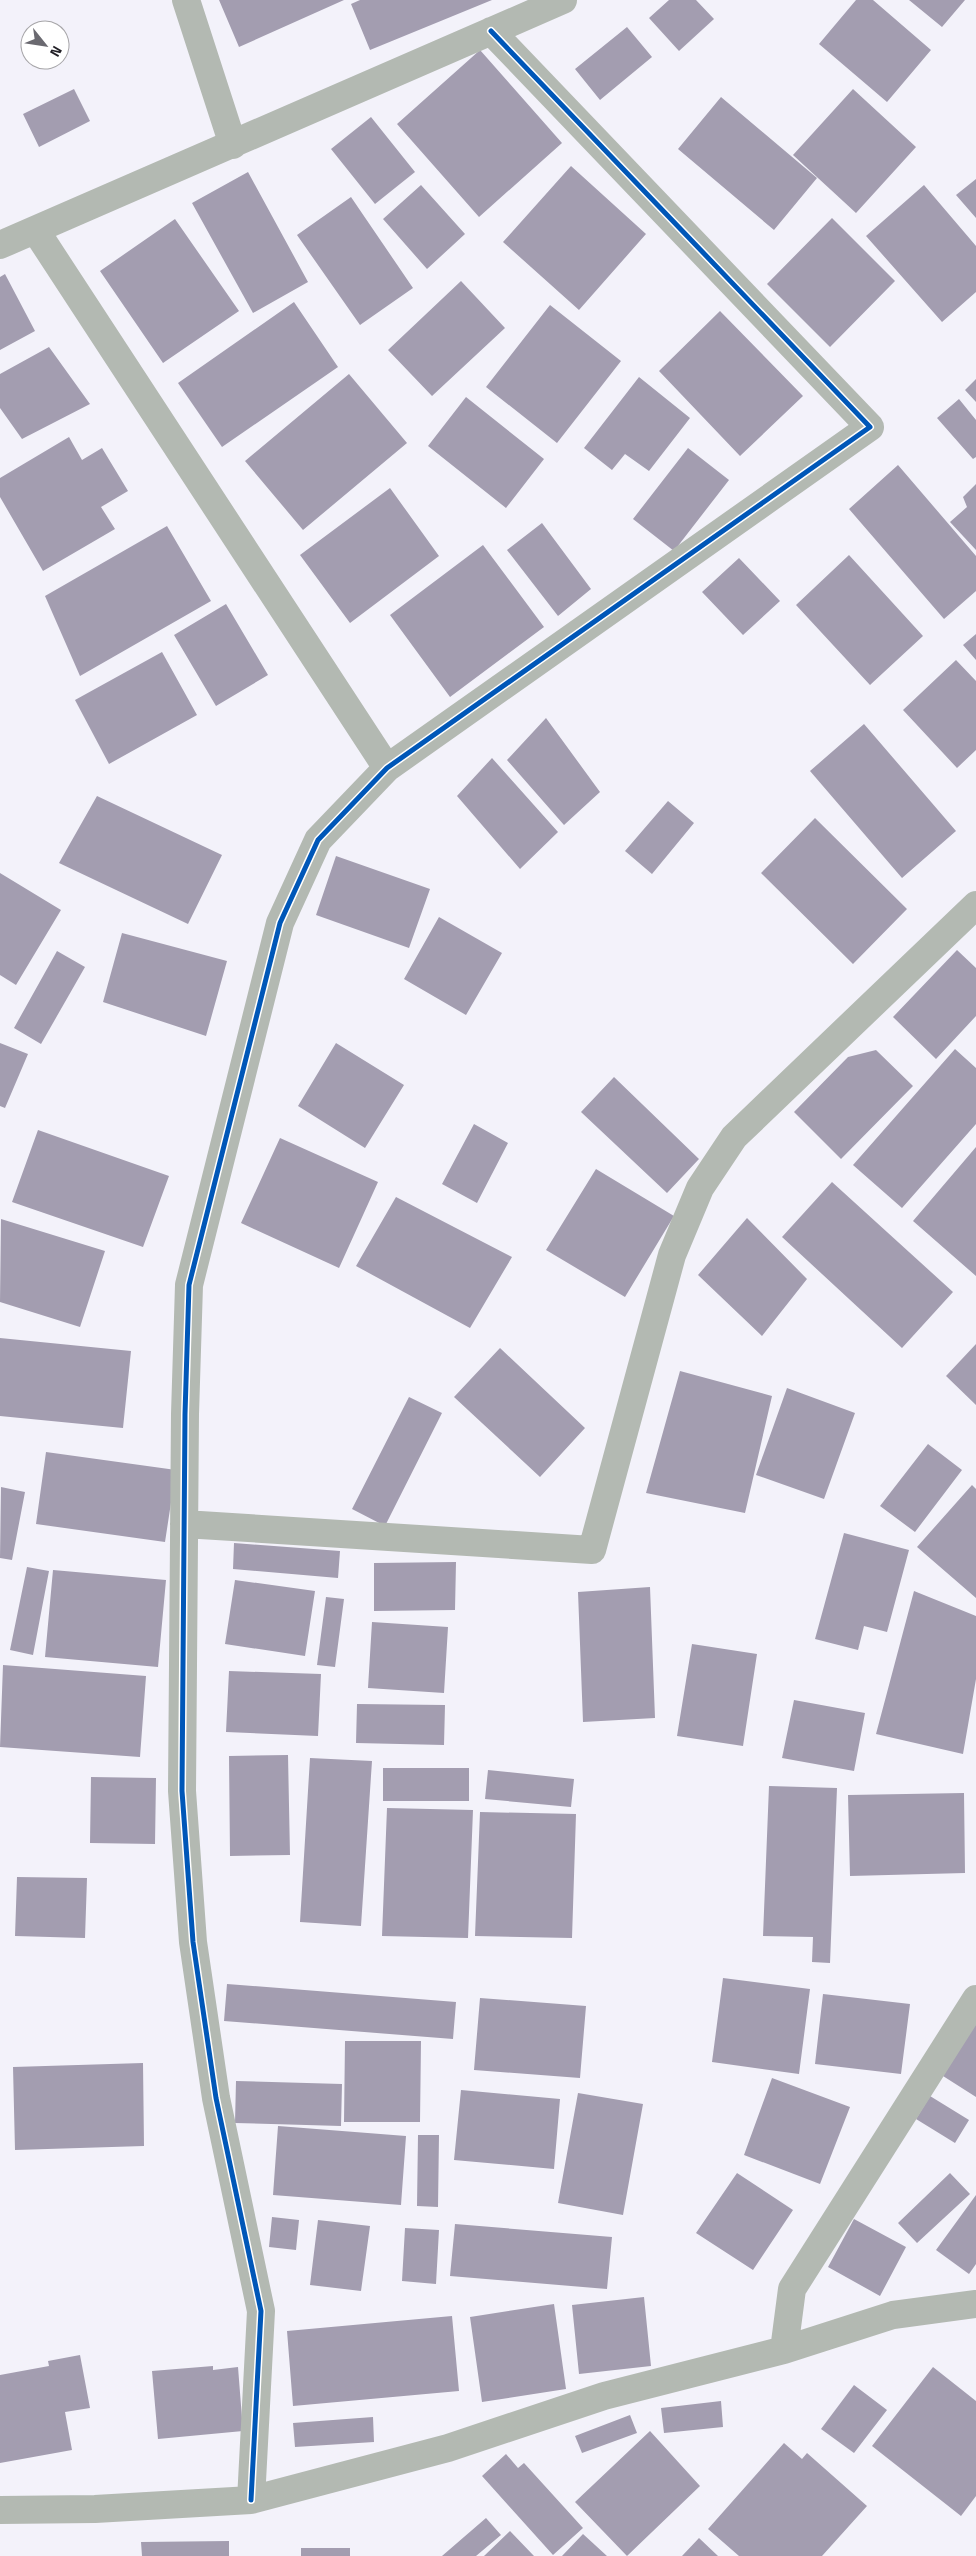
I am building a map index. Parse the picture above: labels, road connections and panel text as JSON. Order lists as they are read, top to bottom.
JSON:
{
  "north": "bottom right"
}
